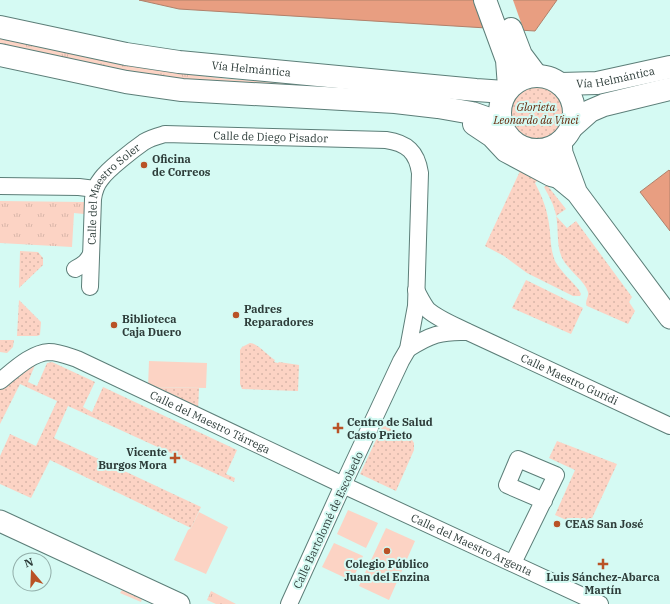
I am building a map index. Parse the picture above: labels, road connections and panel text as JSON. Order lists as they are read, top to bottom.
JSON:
{
  "streets": {
    "highway": ["Vía Helmántica"],
    "street": [
      "Calle de Diego Pisador",
      "Calle del Maestro Soler",
      "Calle Maestro Guridi",
      "Calle del Maestro Tárrega",
      "Calle Bartolomé de Escobedo",
      "Calle del Maestro Argenta"
    ]
  },
  "crossings": [
    ["Calle de Diego Pisador", "Calle del Maestro Soler"],
    ["Calle de Diego Pisador", "Calle Bartolomé de Escobedo"],
    ["Calle Maestro Guridi", "Calle Bartolomé de Escobedo"],
    ["Calle del Maestro Tárrega", "Calle Bartolomé de Escobedo"],
    ["Calle del Maestro Tárrega", "Calle del Maestro Argenta"],
    ["Calle Bartolomé de Escobedo", "Calle del Maestro Argenta"]
  ],
  "parks": ["Glorieta Leonardo da Vinci"],
  "places": {
    "other": [
      "Oficina de Correos",
      "Padres Reparadores",
      "Biblioteca Caja Duero",
      "CEAS San José",
      "Colegio Público Juan del Enzina"
    ],
    "health": ["Centro de Salud Casto Prieto", "Vicente Burgos Mora", "Luis Sánchez-Abarca Martín"]
  },
  "north": "top"
}
